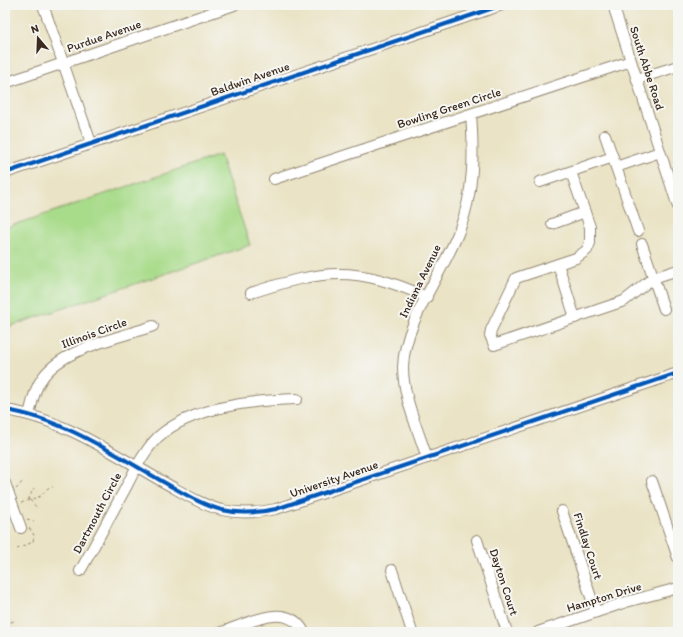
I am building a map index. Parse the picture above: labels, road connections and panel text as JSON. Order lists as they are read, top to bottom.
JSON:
{
  "streets": {
    "street": [
      "Purdue Avenue",
      "South Abbe Road",
      "Baldwin Avenue",
      "Bowling Green Circle",
      "Indiana Avenue",
      "Illinois Circle",
      "University Avenue",
      "Dartmouth Circle",
      "Findlay Court",
      "Dayton Court",
      "Hampton Drive"
    ]
  },
  "crossings": [
    ["South Abbe Road", "Bowling Green Circle"],
    ["Bowling Green Circle", "Indiana Avenue"],
    ["Indiana Avenue", "University Avenue"],
    ["Illinois Circle", "University Avenue"],
    ["University Avenue", "Dartmouth Circle"],
    ["Findlay Court", "Hampton Drive"]
  ],
  "north": "top"
}
